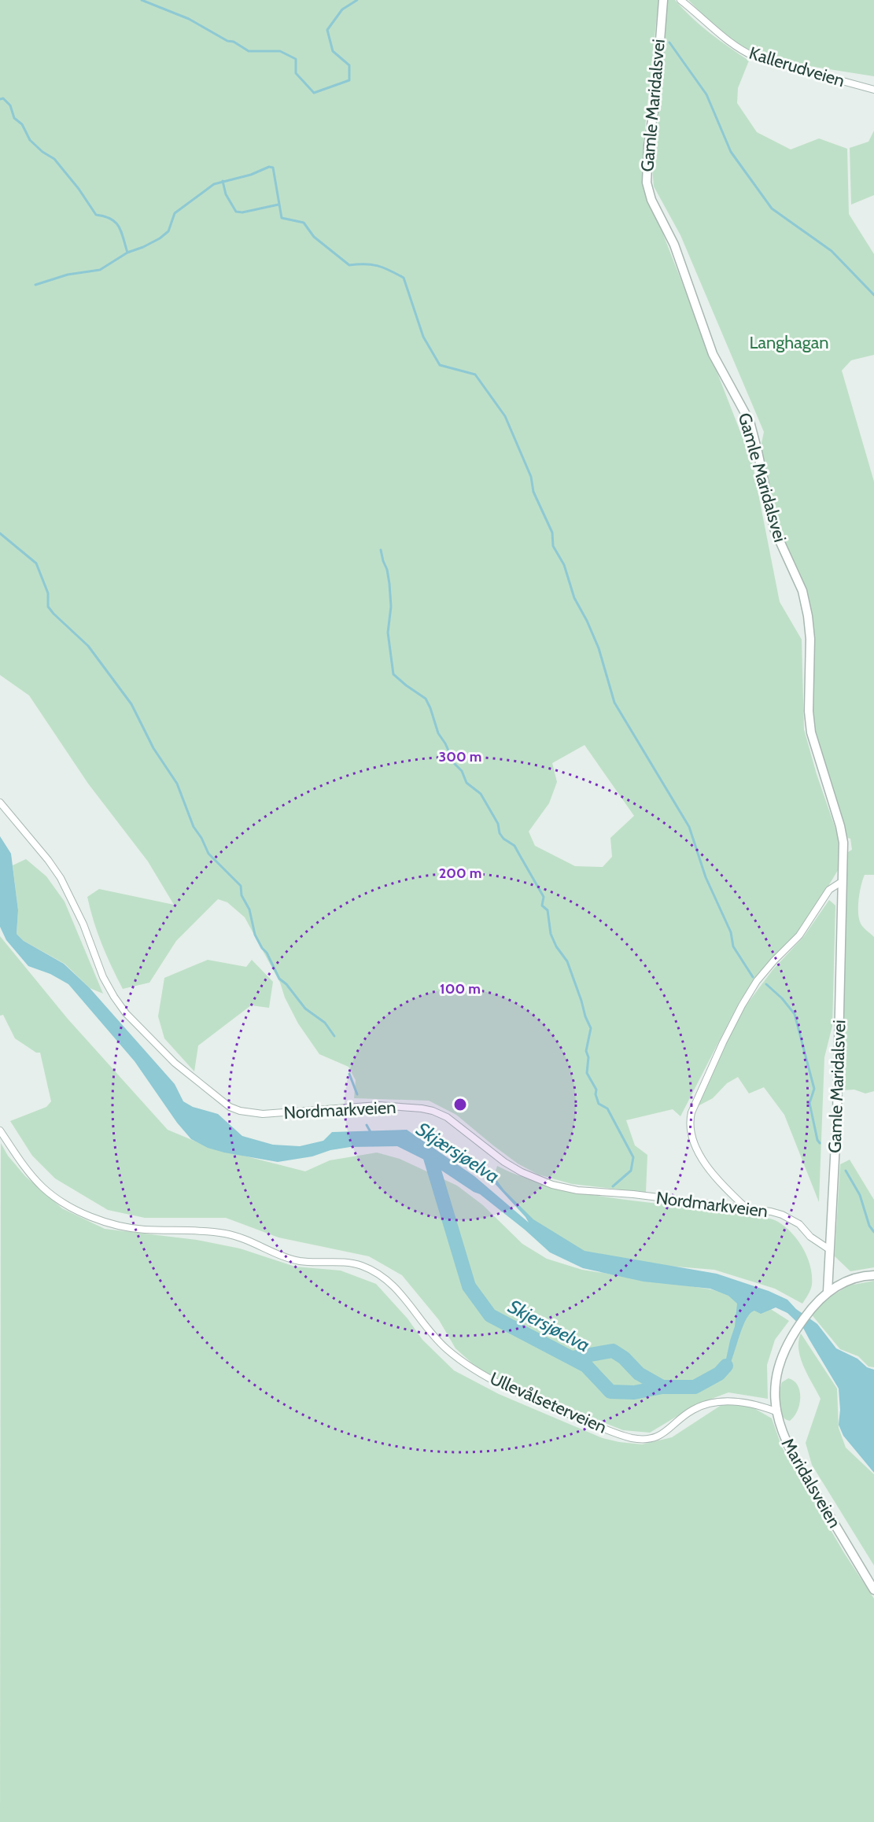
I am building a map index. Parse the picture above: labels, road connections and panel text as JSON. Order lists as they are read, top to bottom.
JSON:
{
  "streets": {
    "street": [
      "Kallerudveien",
      "Gamle Maridalsvei",
      "Nordmarkveien",
      "Ullevålseterveien",
      "Maridalsveien"
    ]
  },
  "crossings": [
    ["Gamle Maridalsvei", "Nordmarkveien"],
    ["Gamle Maridalsvei", "Maridalsveien"],
    ["Ullevålseterveien", "Maridalsveien"]
  ],
  "water": ["Skjærsjøelva", "Skjersjøelva"],
  "parks": ["Langhagan"],
  "rings": ["300 m", "200 m", "100 m"]
}
